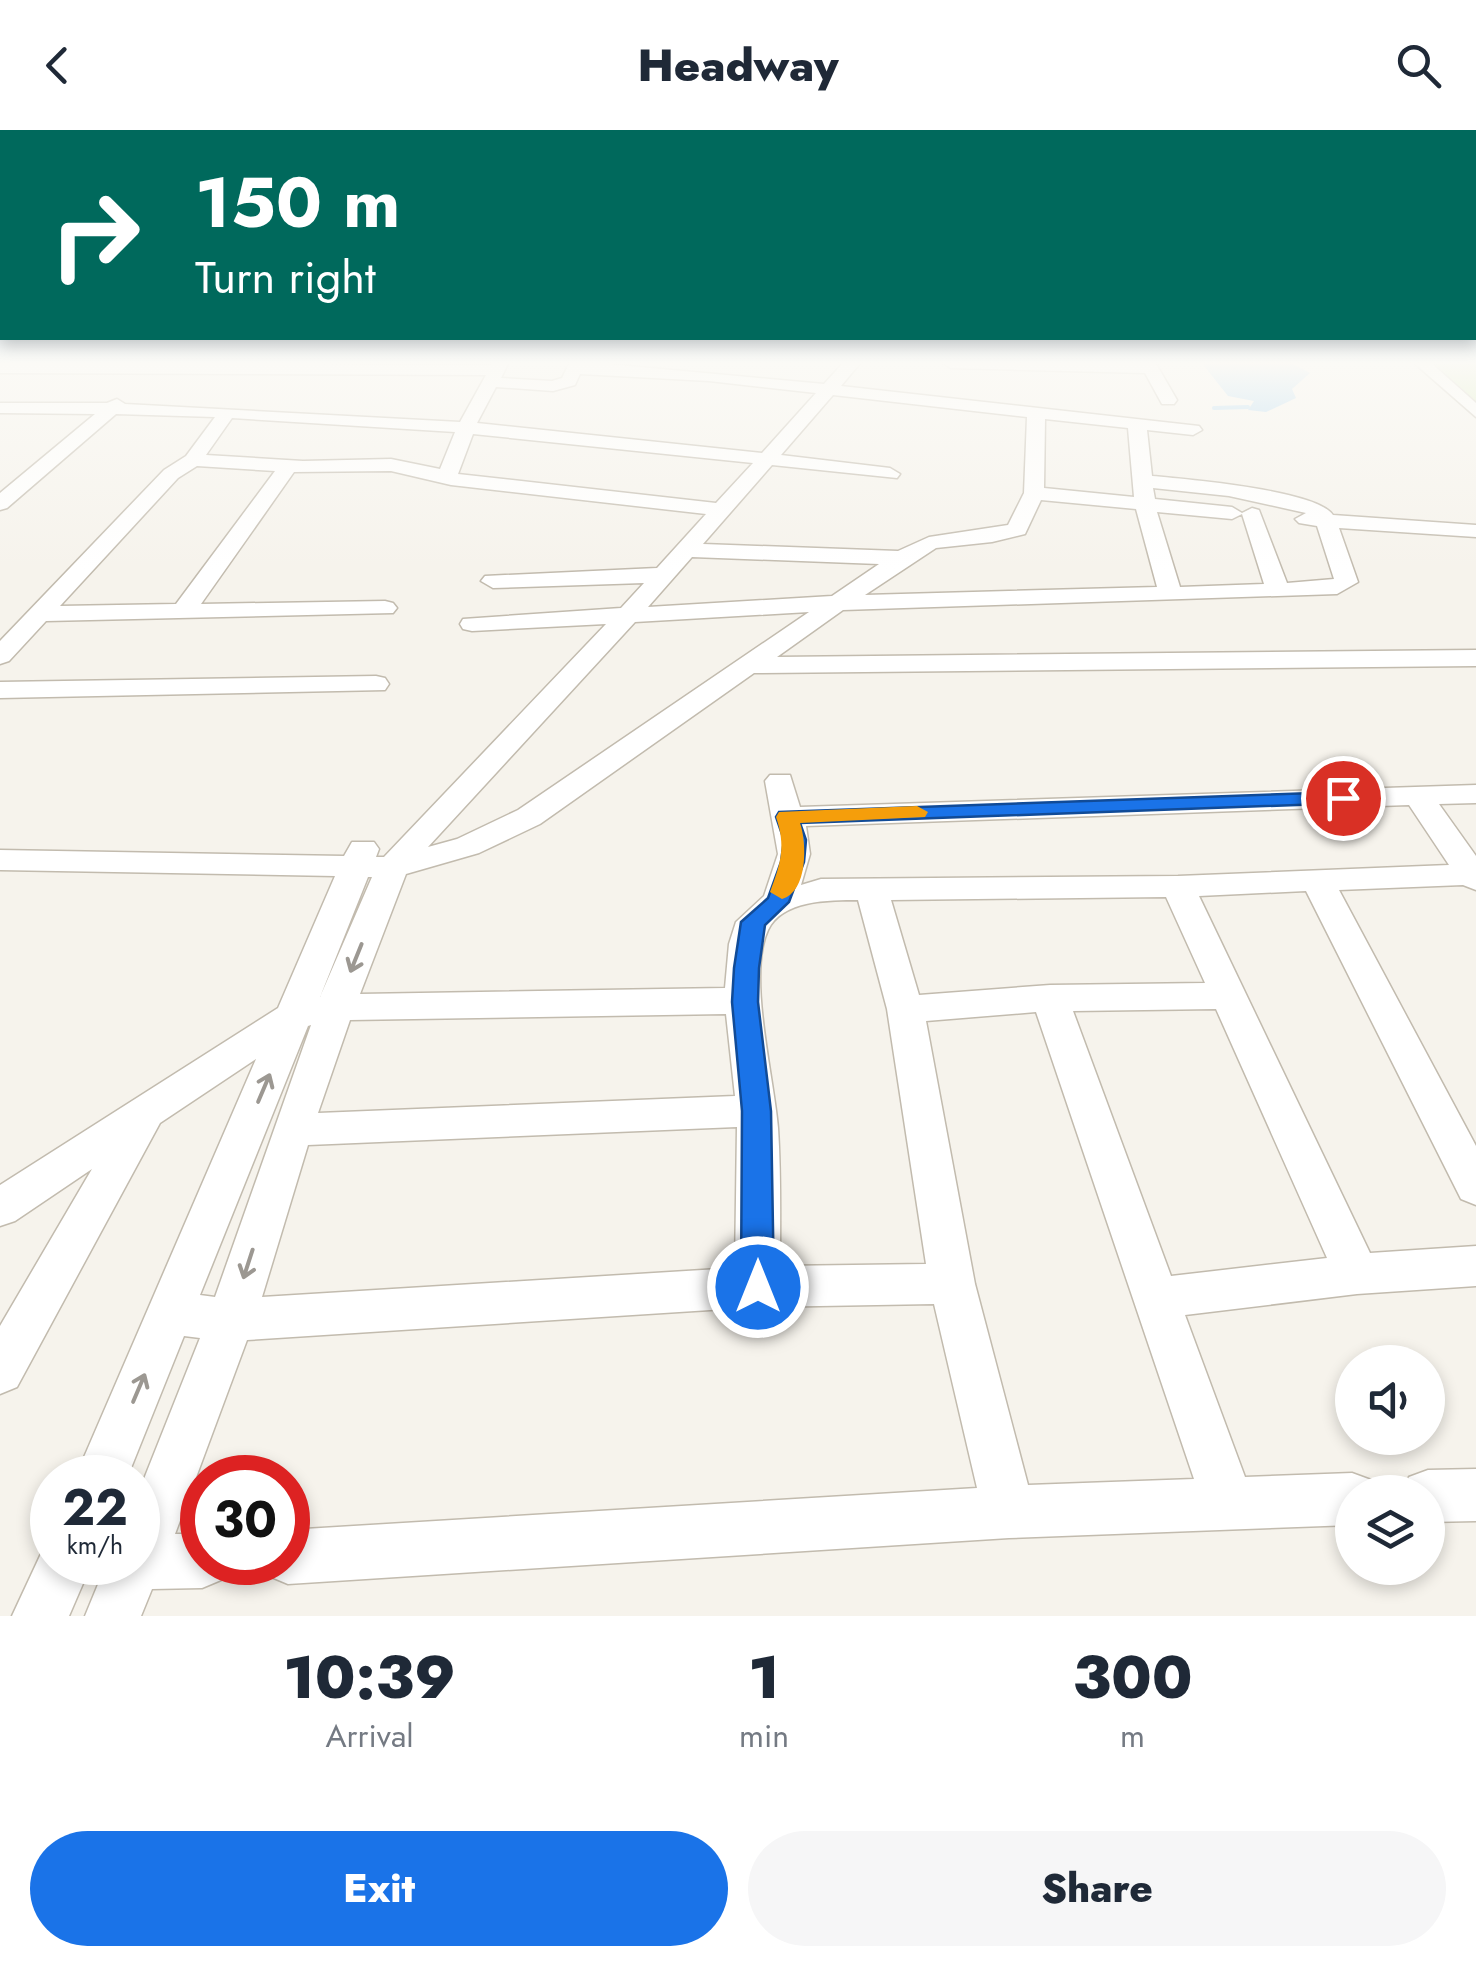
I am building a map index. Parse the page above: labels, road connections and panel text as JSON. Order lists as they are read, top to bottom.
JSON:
{
  "page": {
    "header": "Headway",
    "turn": ["150 m", "Turn right"],
    "speed": "22 km/h",
    "limit": "30",
    "eta": [
      "10:39",
      "Arrival",
      "1",
      "min",
      "300",
      "m"
    ],
    "buttons": ["Exit", "Share"]
  }
}
